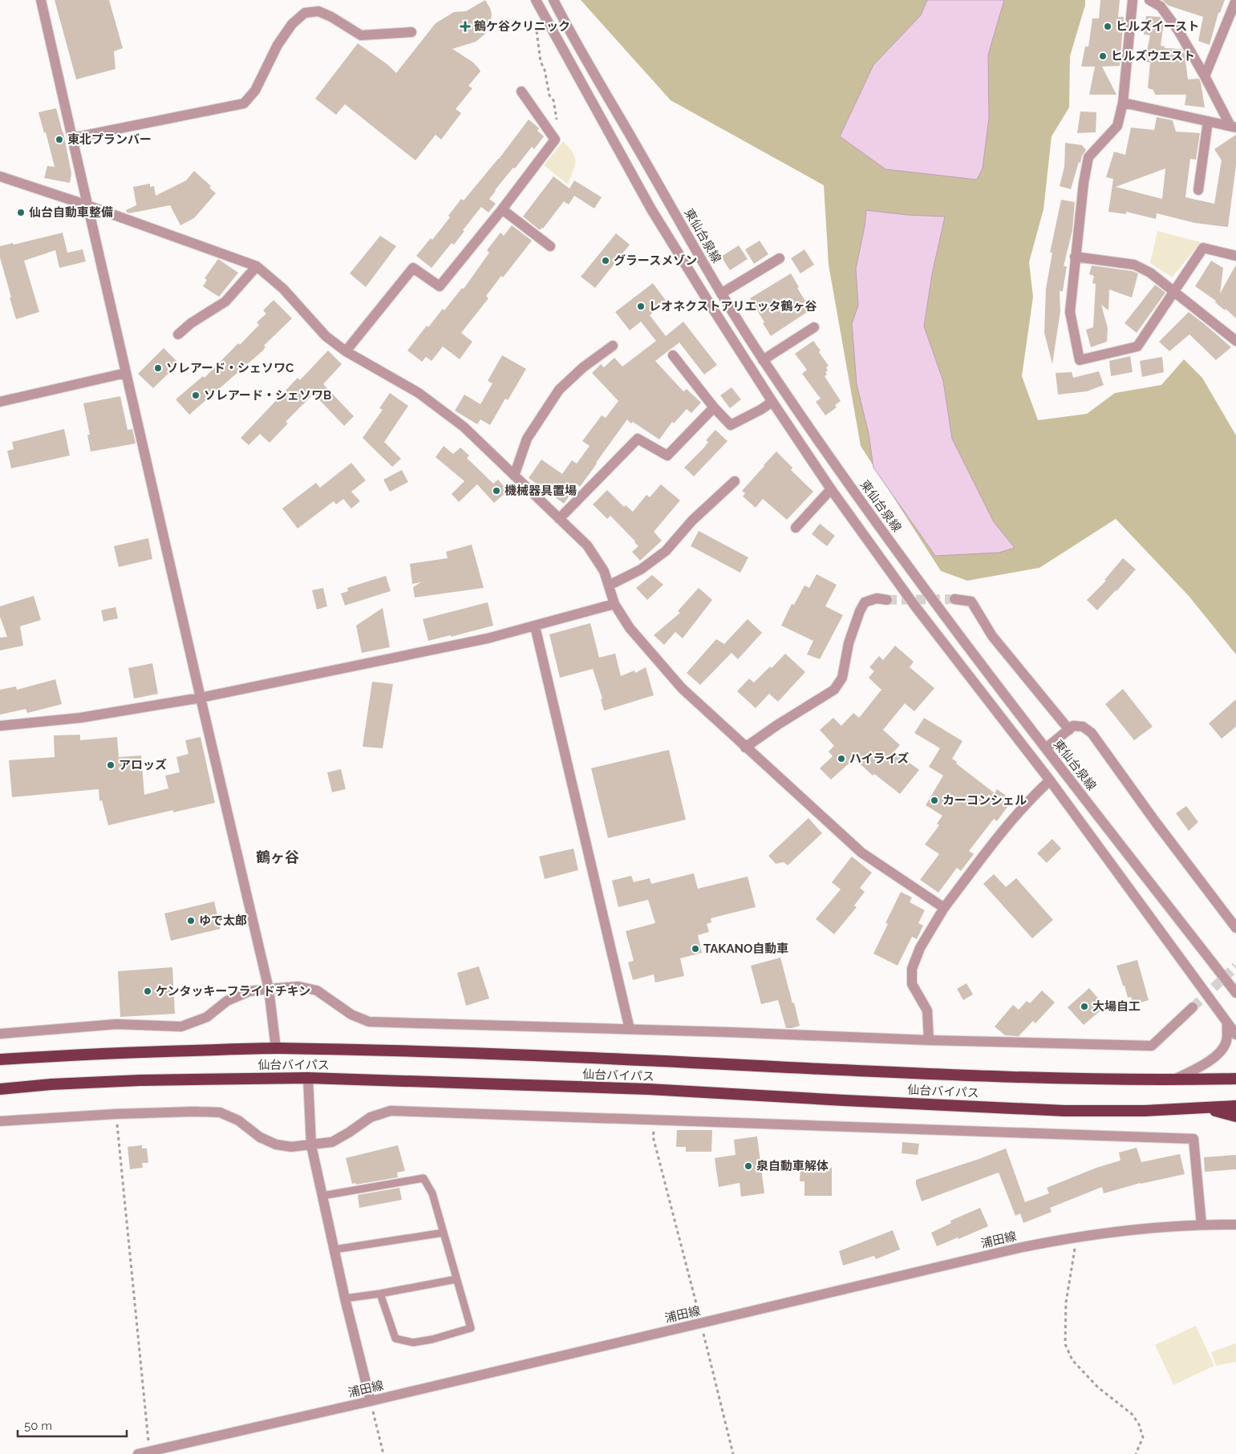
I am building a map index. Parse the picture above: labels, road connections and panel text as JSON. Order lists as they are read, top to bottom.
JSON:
{
  "streets": {
    "highway": ["仙台バイパス"],
    "street": ["東仙台泉線", "浦田線"]
  },
  "districts": ["鶴ヶ谷"],
  "places": {
    "health": ["鶴ケ谷クリニック"],
    "other": [
      "ヒルズイースト",
      "ヒルズウエスト",
      "東北プランバー",
      "仙台自動車整備",
      "グラースメゾン",
      "レオネクストアリエッタ鶴ヶ谷",
      "ソレアード・シェソワC",
      "ソレアード・シェソワB",
      "機械器具置場",
      "ハイライズ",
      "アロッズ",
      "カーコンシェル",
      "ゆで太郎",
      "TAKANO自動車",
      "ケンタッキーフライドチキン",
      "大場自工",
      "泉自動車解体"
    ]
  },
  "scale_bar": "50 m"
}
